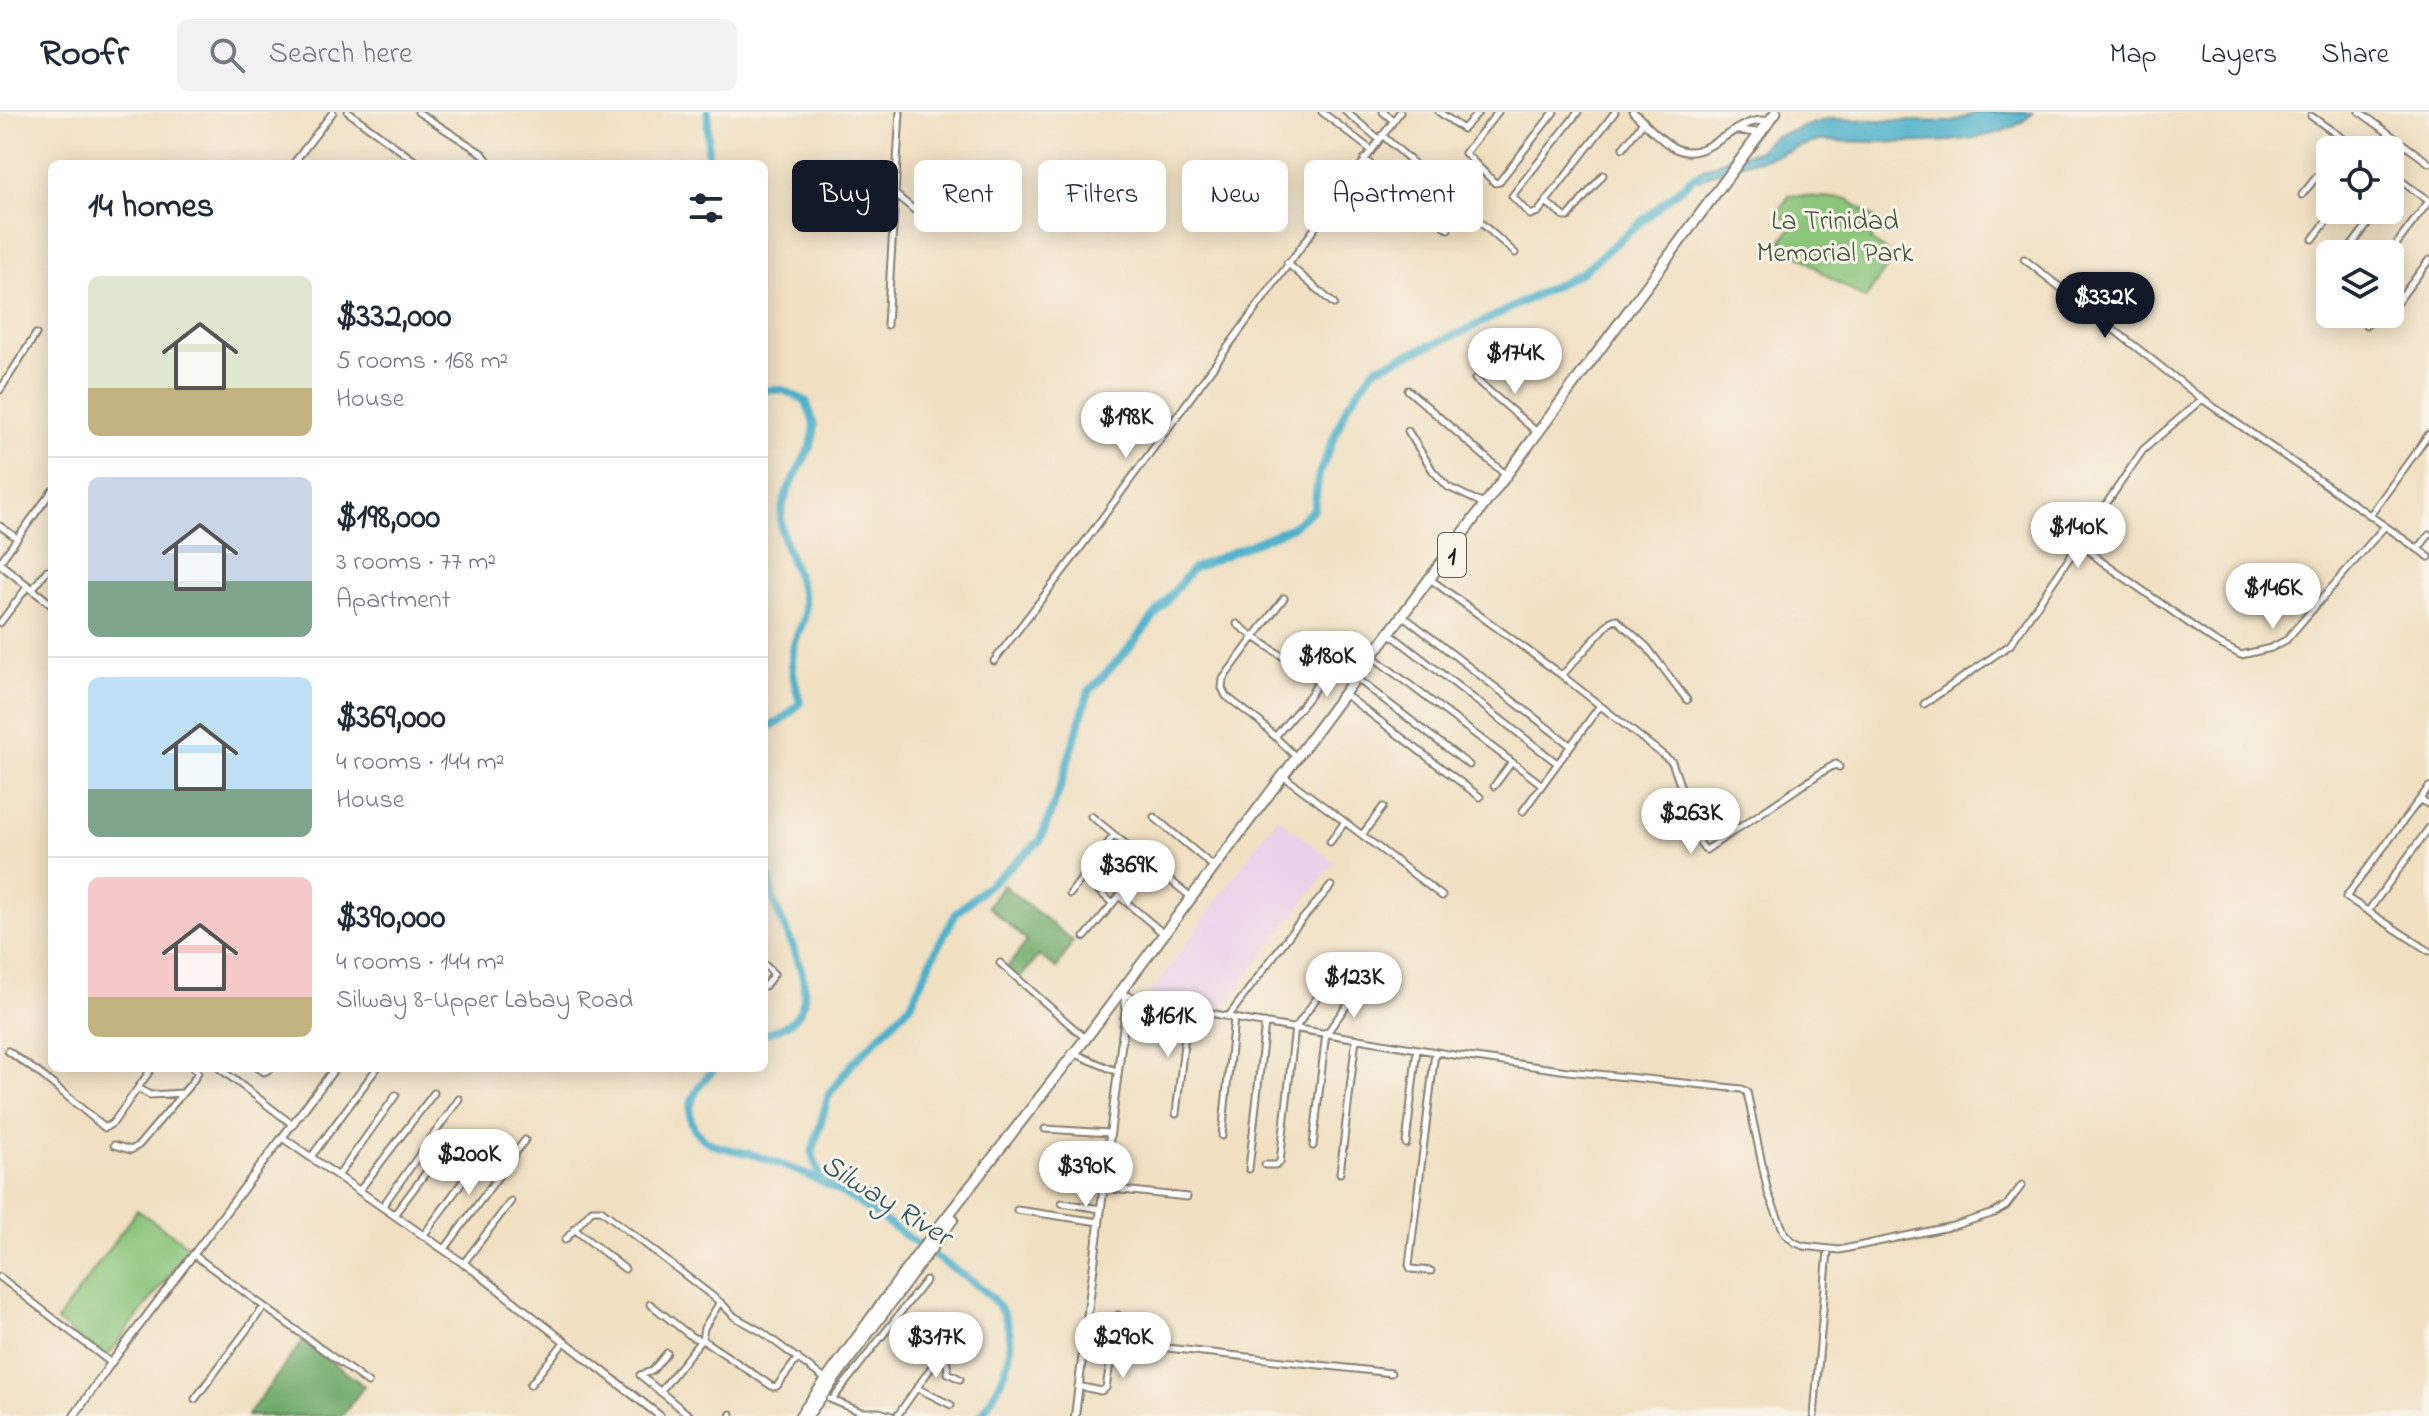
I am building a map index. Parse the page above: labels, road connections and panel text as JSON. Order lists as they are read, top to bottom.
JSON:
{
  "streets": {
    "highway": ["1"]
  },
  "water": ["Silway River"],
  "parks": ["La Trinidad Memorial Park"],
  "page": {
    "header": "Roofr",
    "search": "Search here",
    "nav": ["Map", "Layers", "Share"],
    "chip": [
      "Buy",
      "Rent",
      "Filters",
      "New",
      "Apartment"
    ],
    "heading": "14 homes",
    "list": [
      {
        "name": "$332,000",
        "note": "5 rooms · 168 m² · House"
      },
      {
        "name": "$198,000",
        "note": "3 rooms · 77 m² · Apartment"
      },
      {
        "name": "$369,000",
        "note": "4 rooms · 144 m² · House"
      },
      {
        "name": "$390,000",
        "note": "4 rooms · 144 m² · Silway 8-Upper Labay Road"
      }
    ],
    "price": [
      "$332K",
      "$174K",
      "$198K",
      "$140K",
      "$146K",
      "$180K",
      "$263K",
      "$369K",
      "$123K",
      "$161K",
      "$200K",
      "$390K",
      "$317K",
      "$290K"
    ]
  }
}
